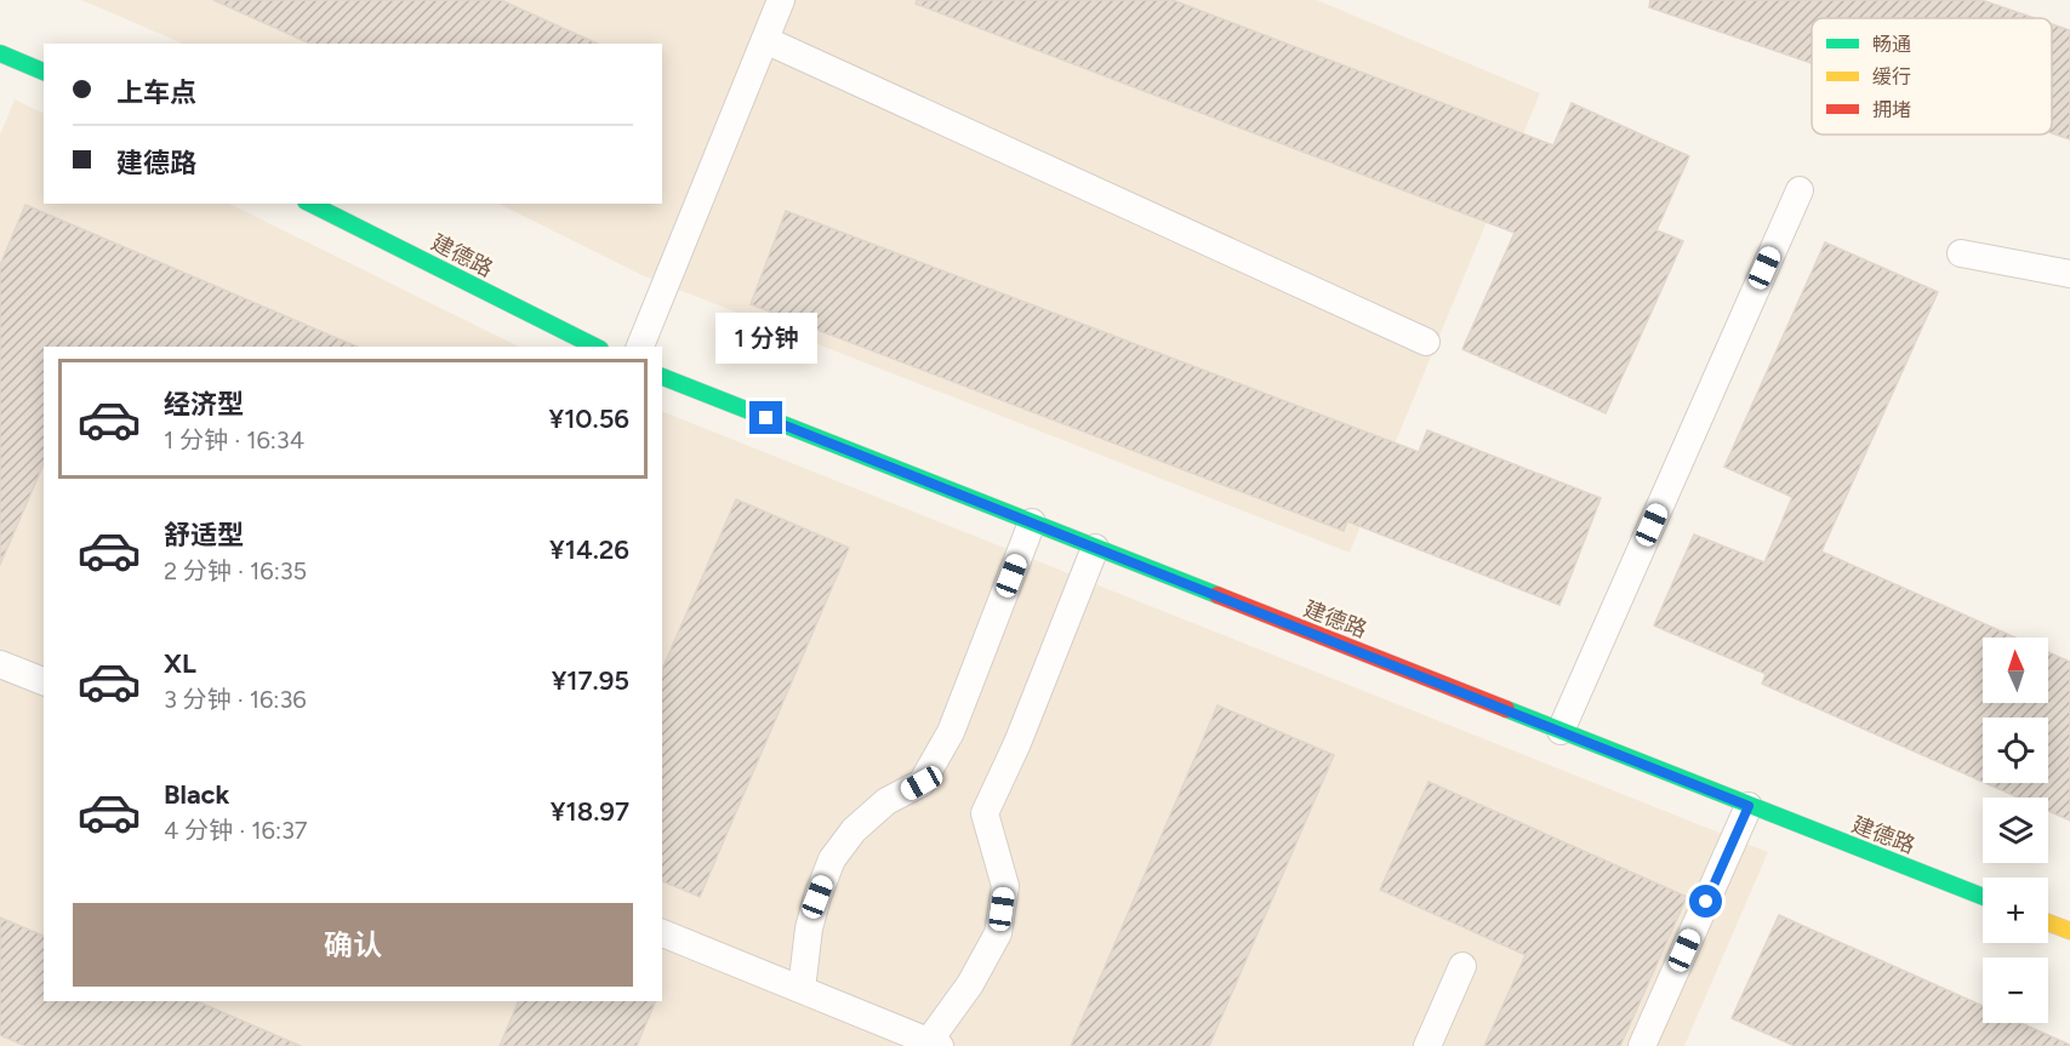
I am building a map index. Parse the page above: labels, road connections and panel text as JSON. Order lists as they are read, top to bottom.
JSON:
{
  "streets": {
    "street": ["建德路"]
  },
  "legend": ["畅通", "缓行", "拥堵"],
  "north": "top",
  "page": {
    "banner": ["上车点", "建德路"],
    "bubble": "1 分钟",
    "list": [
      {
        "name": "经济型",
        "note": "1 分钟 · 16:34",
        "value": "¥10.56"
      },
      {
        "name": "舒适型",
        "note": "2 分钟 · 16:35",
        "value": "¥14.26"
      },
      {
        "name": "XL",
        "note": "3 分钟 · 16:36",
        "value": "¥17.95"
      },
      {
        "name": "Black",
        "note": "4 分钟 · 16:37",
        "value": "¥18.97"
      }
    ],
    "map_buttons": ["+", "−"],
    "buttons": "确认"
  }
}
